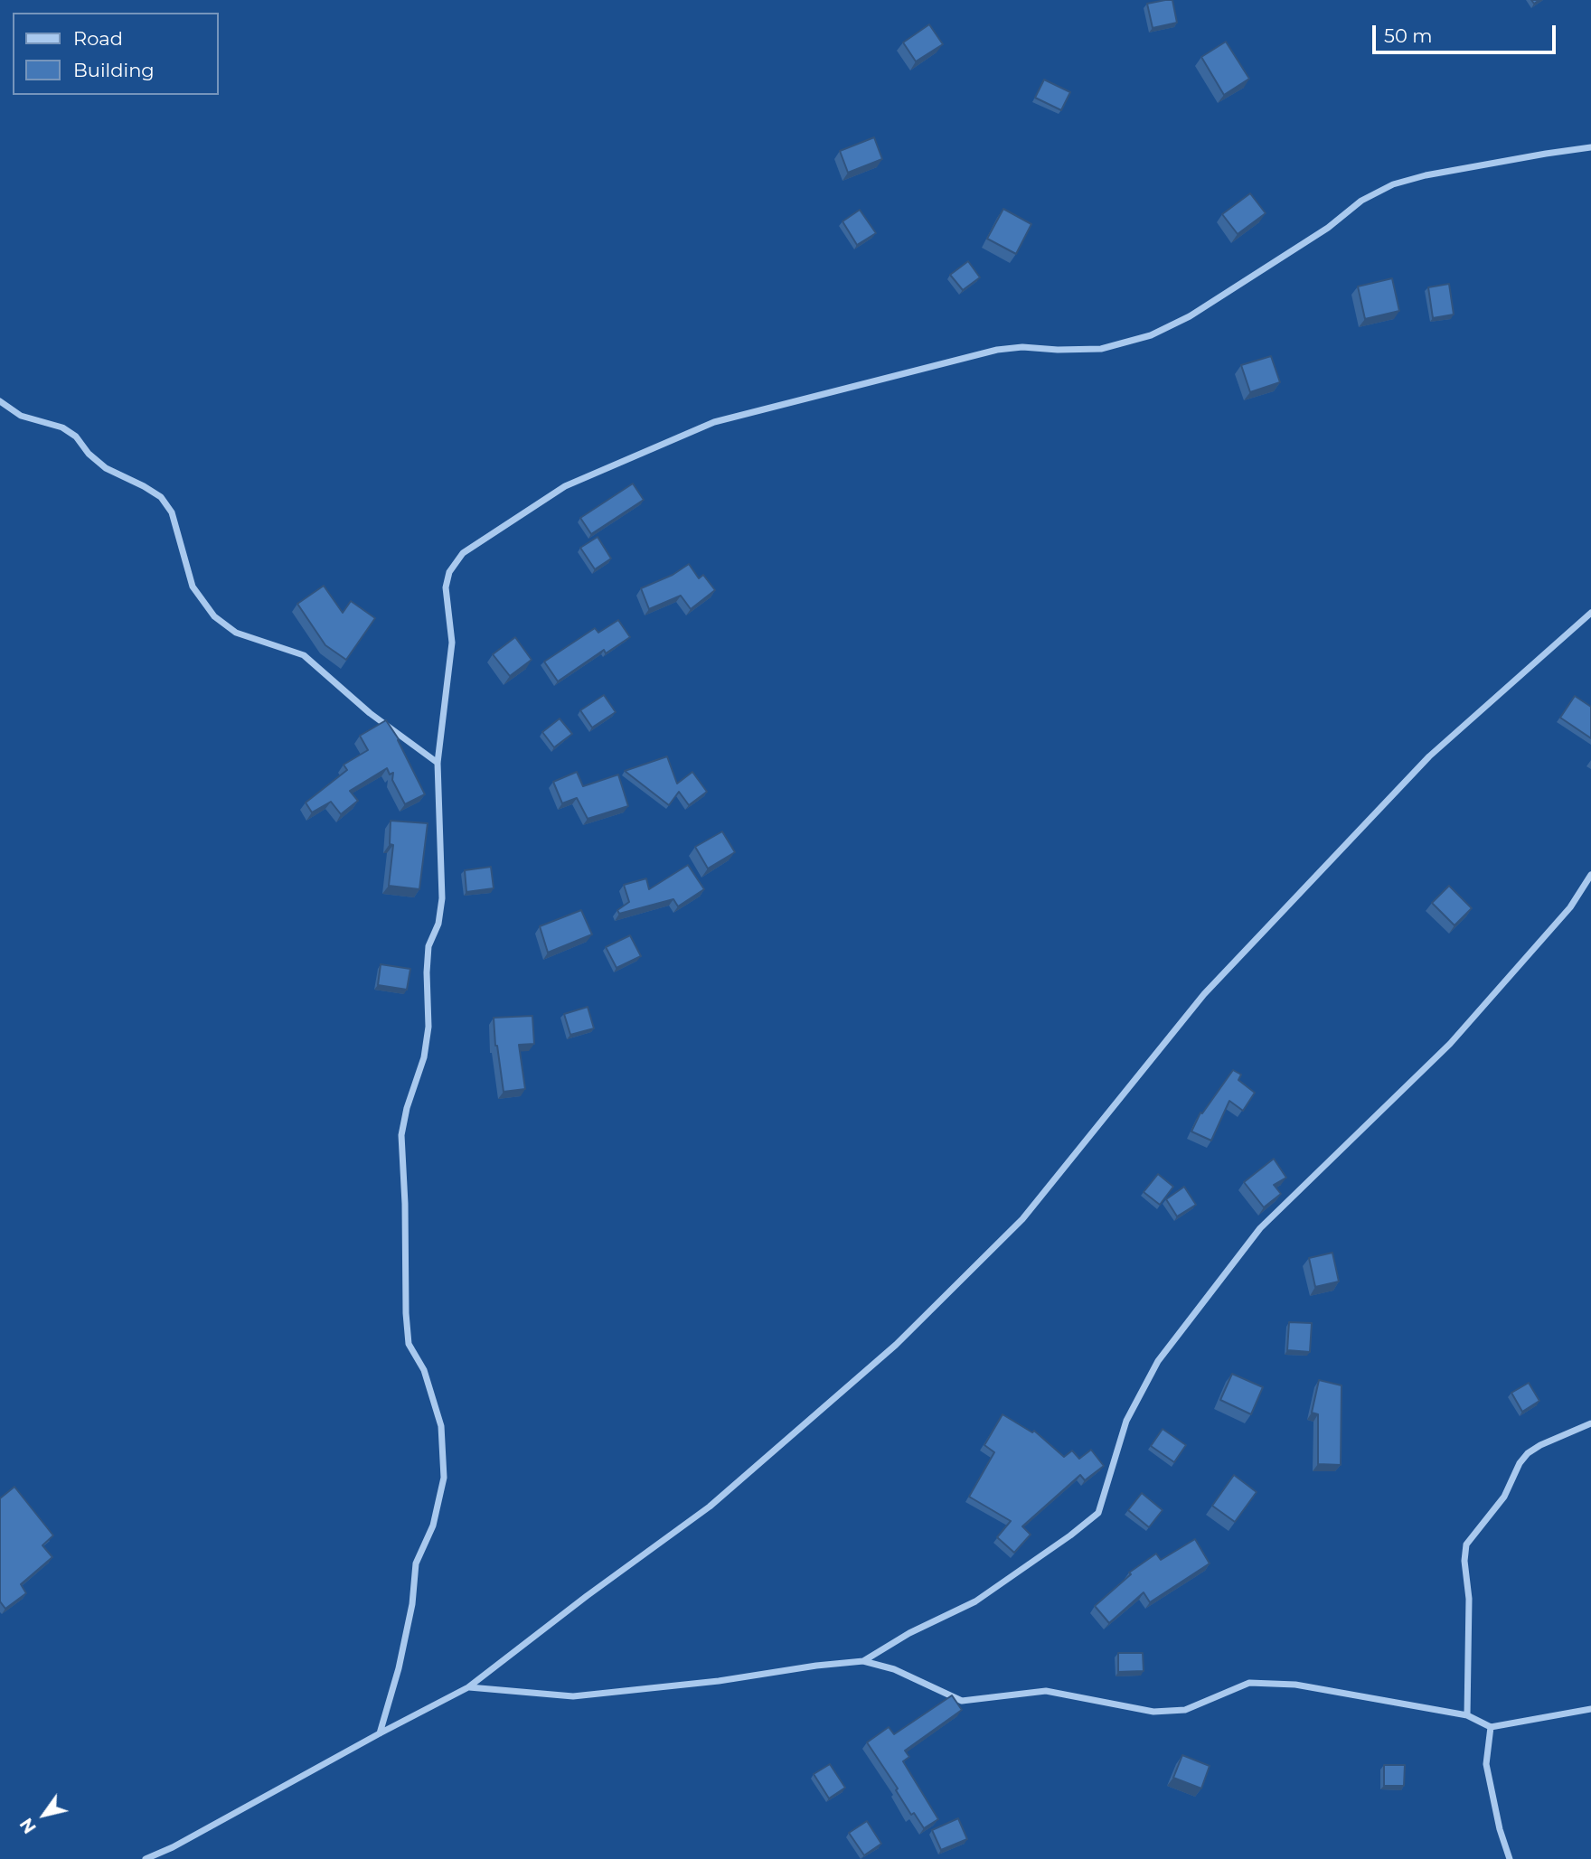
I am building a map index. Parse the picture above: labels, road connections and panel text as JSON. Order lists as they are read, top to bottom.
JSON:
{
  "legend": ["Road", "Building"],
  "scale_bar": "50 m",
  "north": "bottom left"
}
